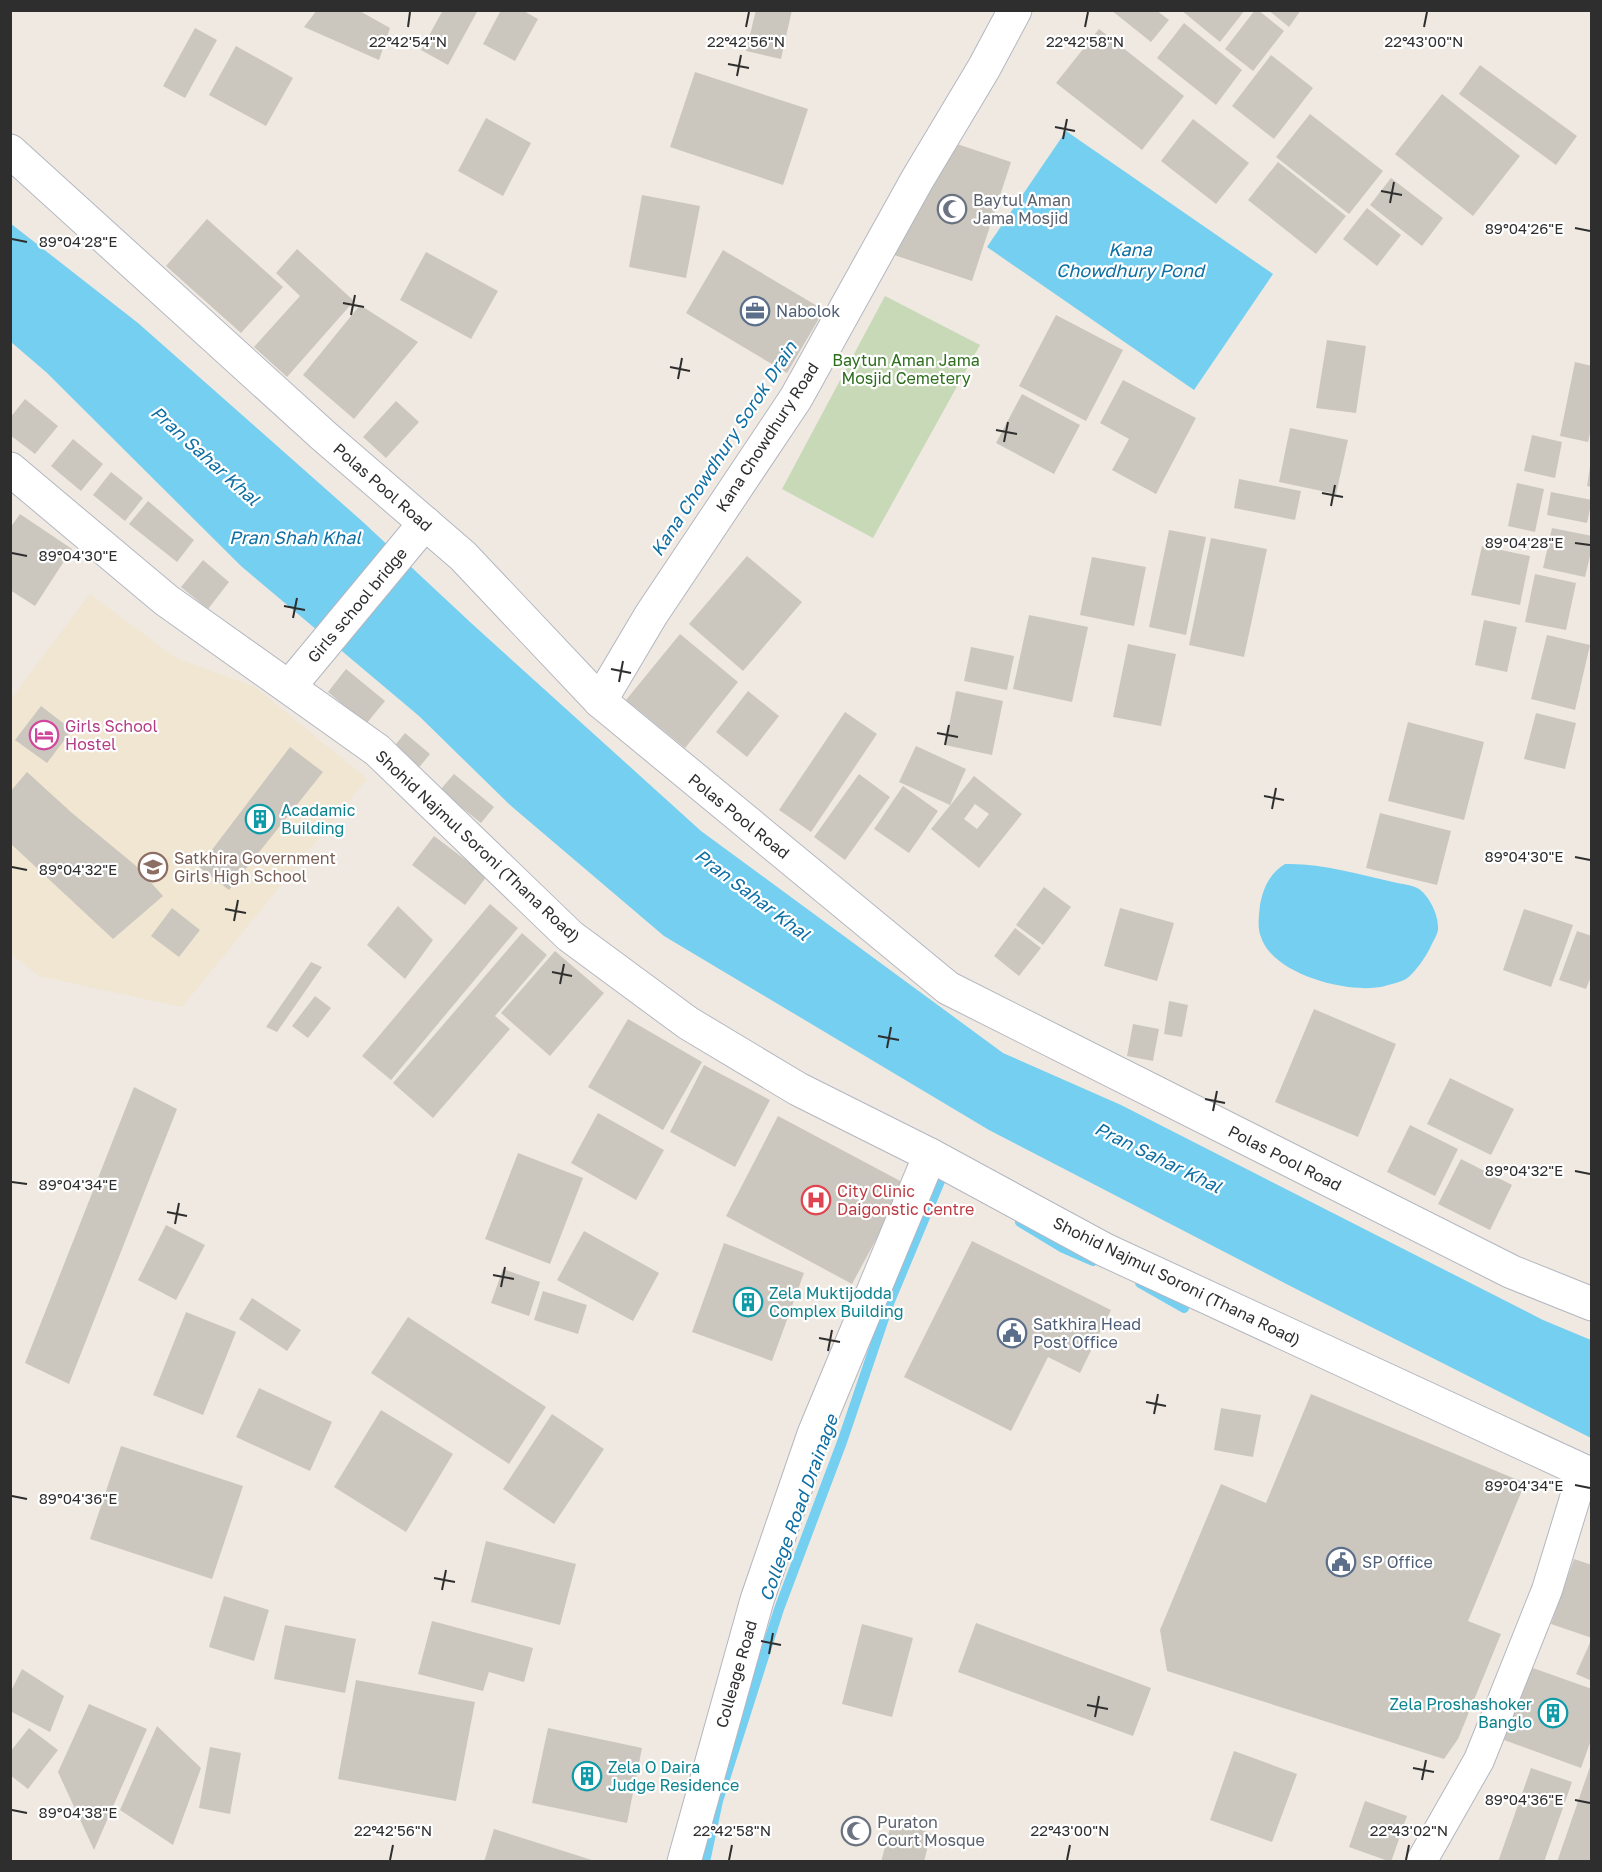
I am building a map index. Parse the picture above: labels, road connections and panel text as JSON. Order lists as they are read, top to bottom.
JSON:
{
  "streets": {
    "street": [
      "Kana Chowdhury Road",
      "Polas Pool Road",
      "Girls school bridge",
      "Shohid Najmul Soroni (Thana Road)",
      "Colleage Road"
    ]
  },
  "crossings": [
    ["Kana Chowdhury Road", "Polas Pool Road"],
    ["Polas Pool Road", "Girls school bridge"],
    ["Girls school bridge", "Shohid Najmul Soroni (Thana Road)"],
    ["Shohid Najmul Soroni (Thana Road)", "Colleage Road"]
  ],
  "water": [
    "Kana Chowdhury Pond",
    "Kana Chowdhury Sorok Drain",
    "Pran Sahar Khal",
    "Pran Shah Khal",
    "College Road Drainage"
  ],
  "parks": ["Baytun Aman Jama Mosjid Cemetery"],
  "places": {
    "mosque": ["Baytul Aman Jama Mosjid", "Puraton Court Mosque"],
    "office": ["Nabolok"],
    "hotel": ["Girls School Hostel"],
    "building": [
      "Acadamic Building",
      "Zela Muktijodda Complex Building",
      "Zela Proshashoker Banglo",
      "Zela O Daira Judge Residence"
    ],
    "school or university": ["Satkhira Government Girls High School"],
    "hospital": ["City Clinic Daigonstic Centre"],
    "public building": ["Satkhira Head Post Office", "SP Office"]
  },
  "coordinates": [
    "22°42'54\"N",
    "22°42'56\"N",
    "22°42'58\"N",
    "22°43'00\"N",
    "89°04'26\"E",
    "89°04'28\"E",
    "89°04'30\"E",
    "89°04'32\"E",
    "89°04'34\"E",
    "89°04'36\"E",
    "89°04'38\"E",
    "22°43'02\"N"
  ]
}
